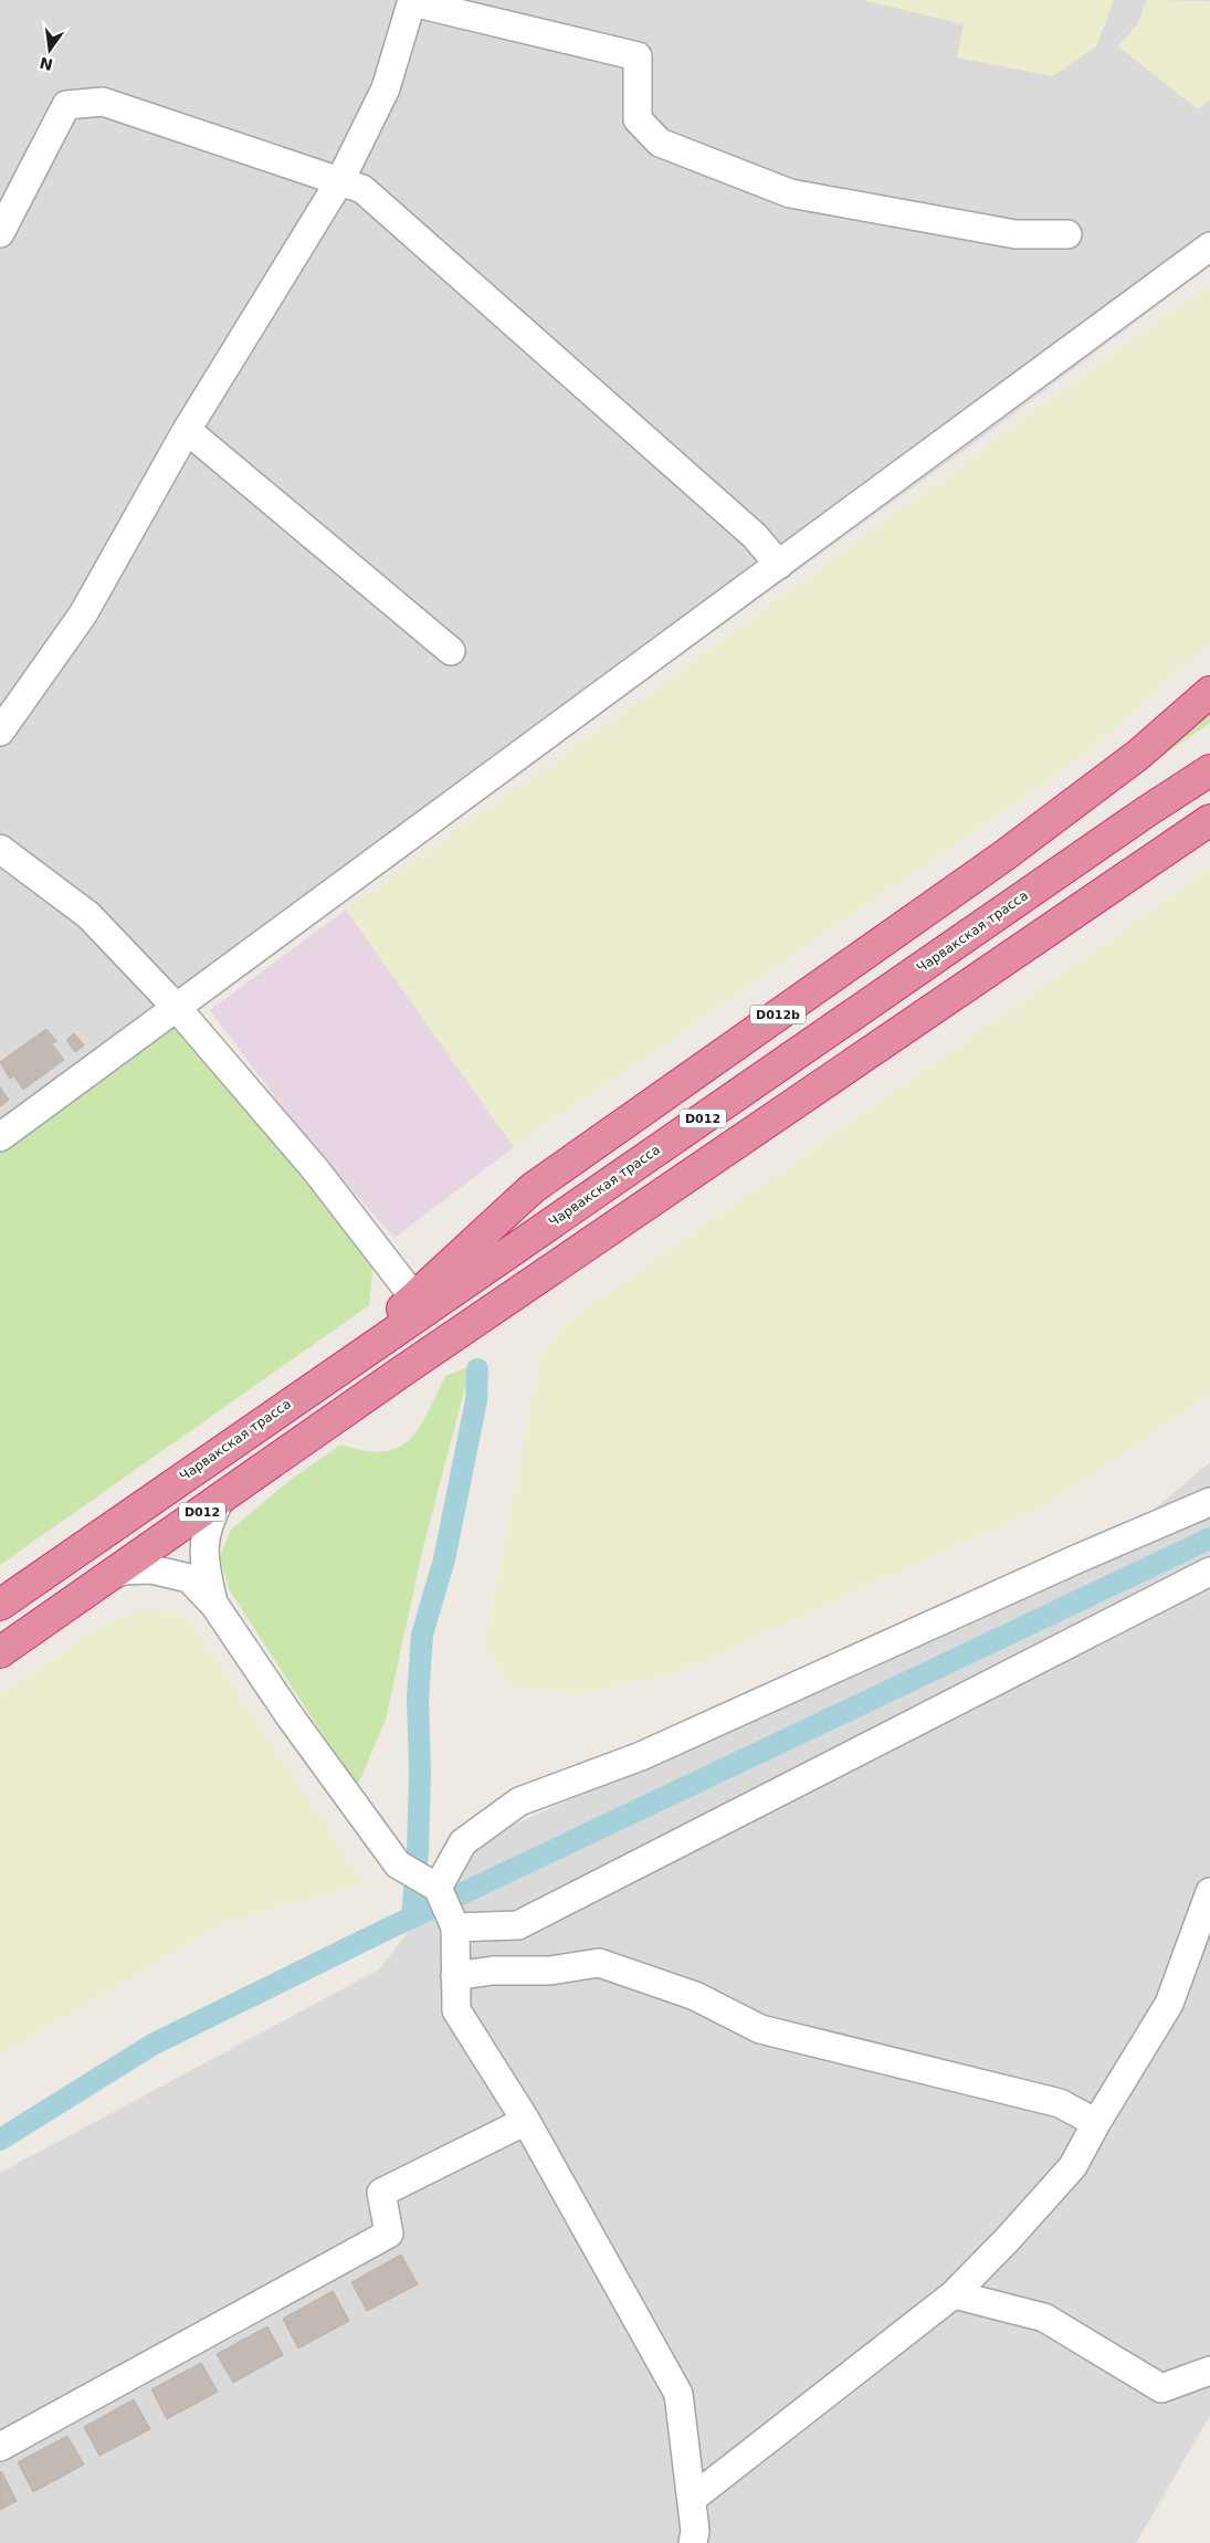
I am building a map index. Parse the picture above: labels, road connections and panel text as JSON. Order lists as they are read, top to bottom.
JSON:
{
  "streets": {
    "highway": ["Чарвакская трасса", "D012b", "D012"]
  },
  "crossings": [
    ["Чарвакская трасса", "D012b"]
  ],
  "north": "bottom"
}
